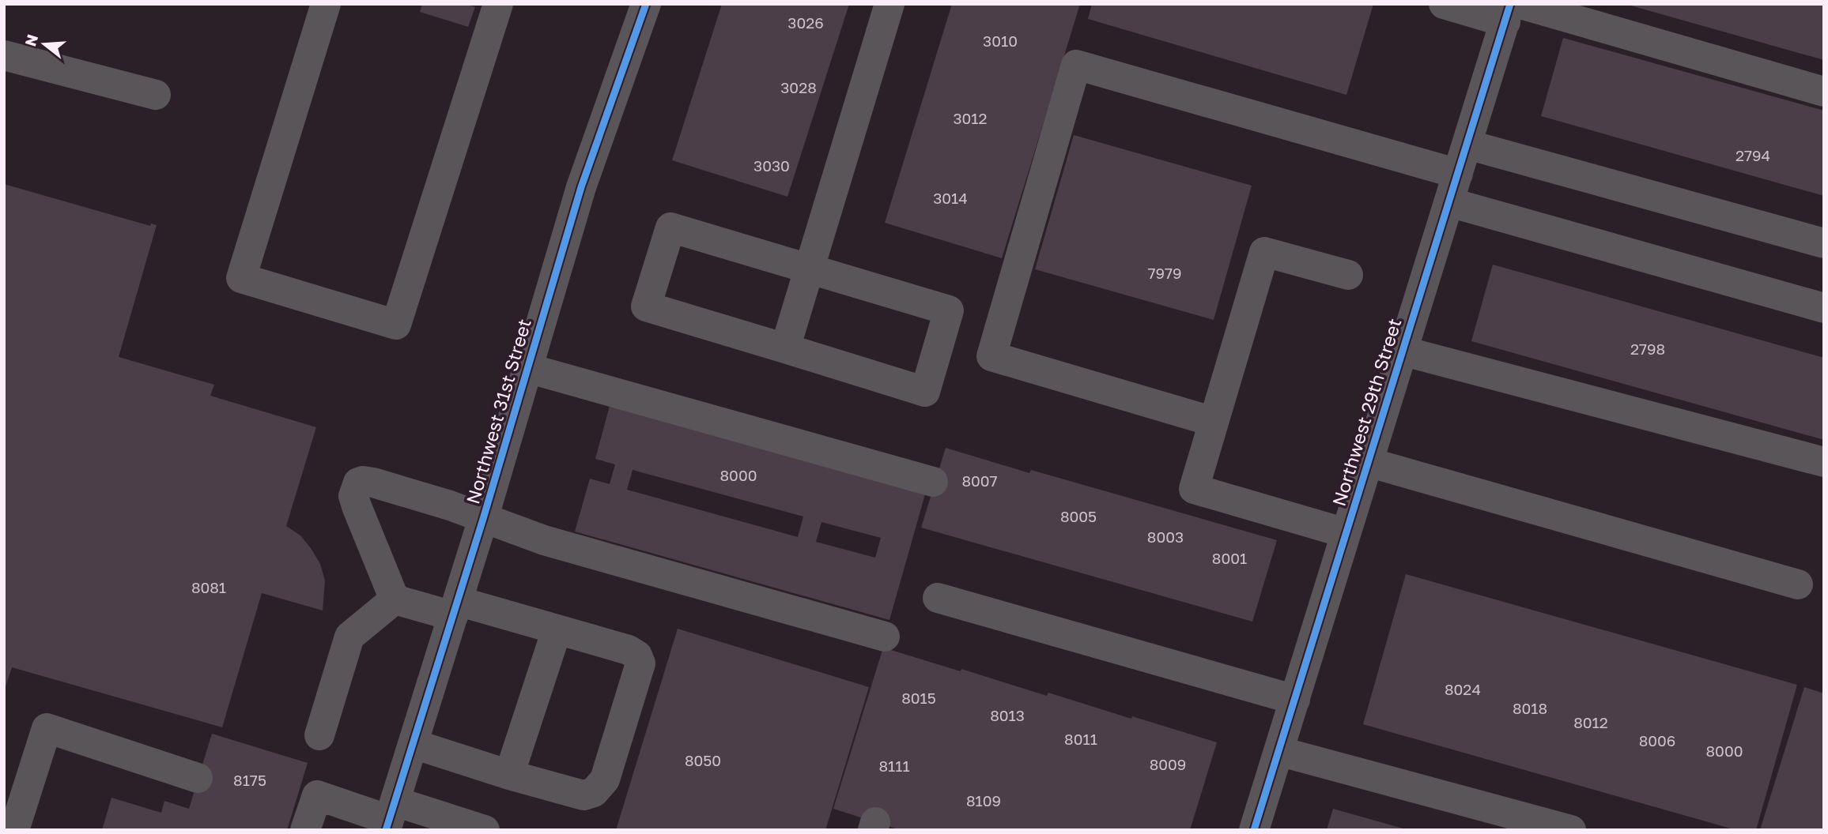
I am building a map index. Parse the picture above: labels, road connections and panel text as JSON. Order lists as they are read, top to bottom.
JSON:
{
  "streets": {
    "street": ["Northwest 31st Street", "Northwest 29th Street"]
  },
  "house_numbers": [
    "3026",
    "3010",
    "3028",
    "3012",
    "2794",
    "3030",
    "3014",
    "7979",
    "2798",
    "8000",
    "8007",
    "8005",
    "8003",
    "8001",
    "8081",
    "8024",
    "8015",
    "8018",
    "8013",
    "8012",
    "8011",
    "8006",
    "8000",
    "8050",
    "8009",
    "8111",
    "8175",
    "8109"
  ],
  "north": "left"
}
